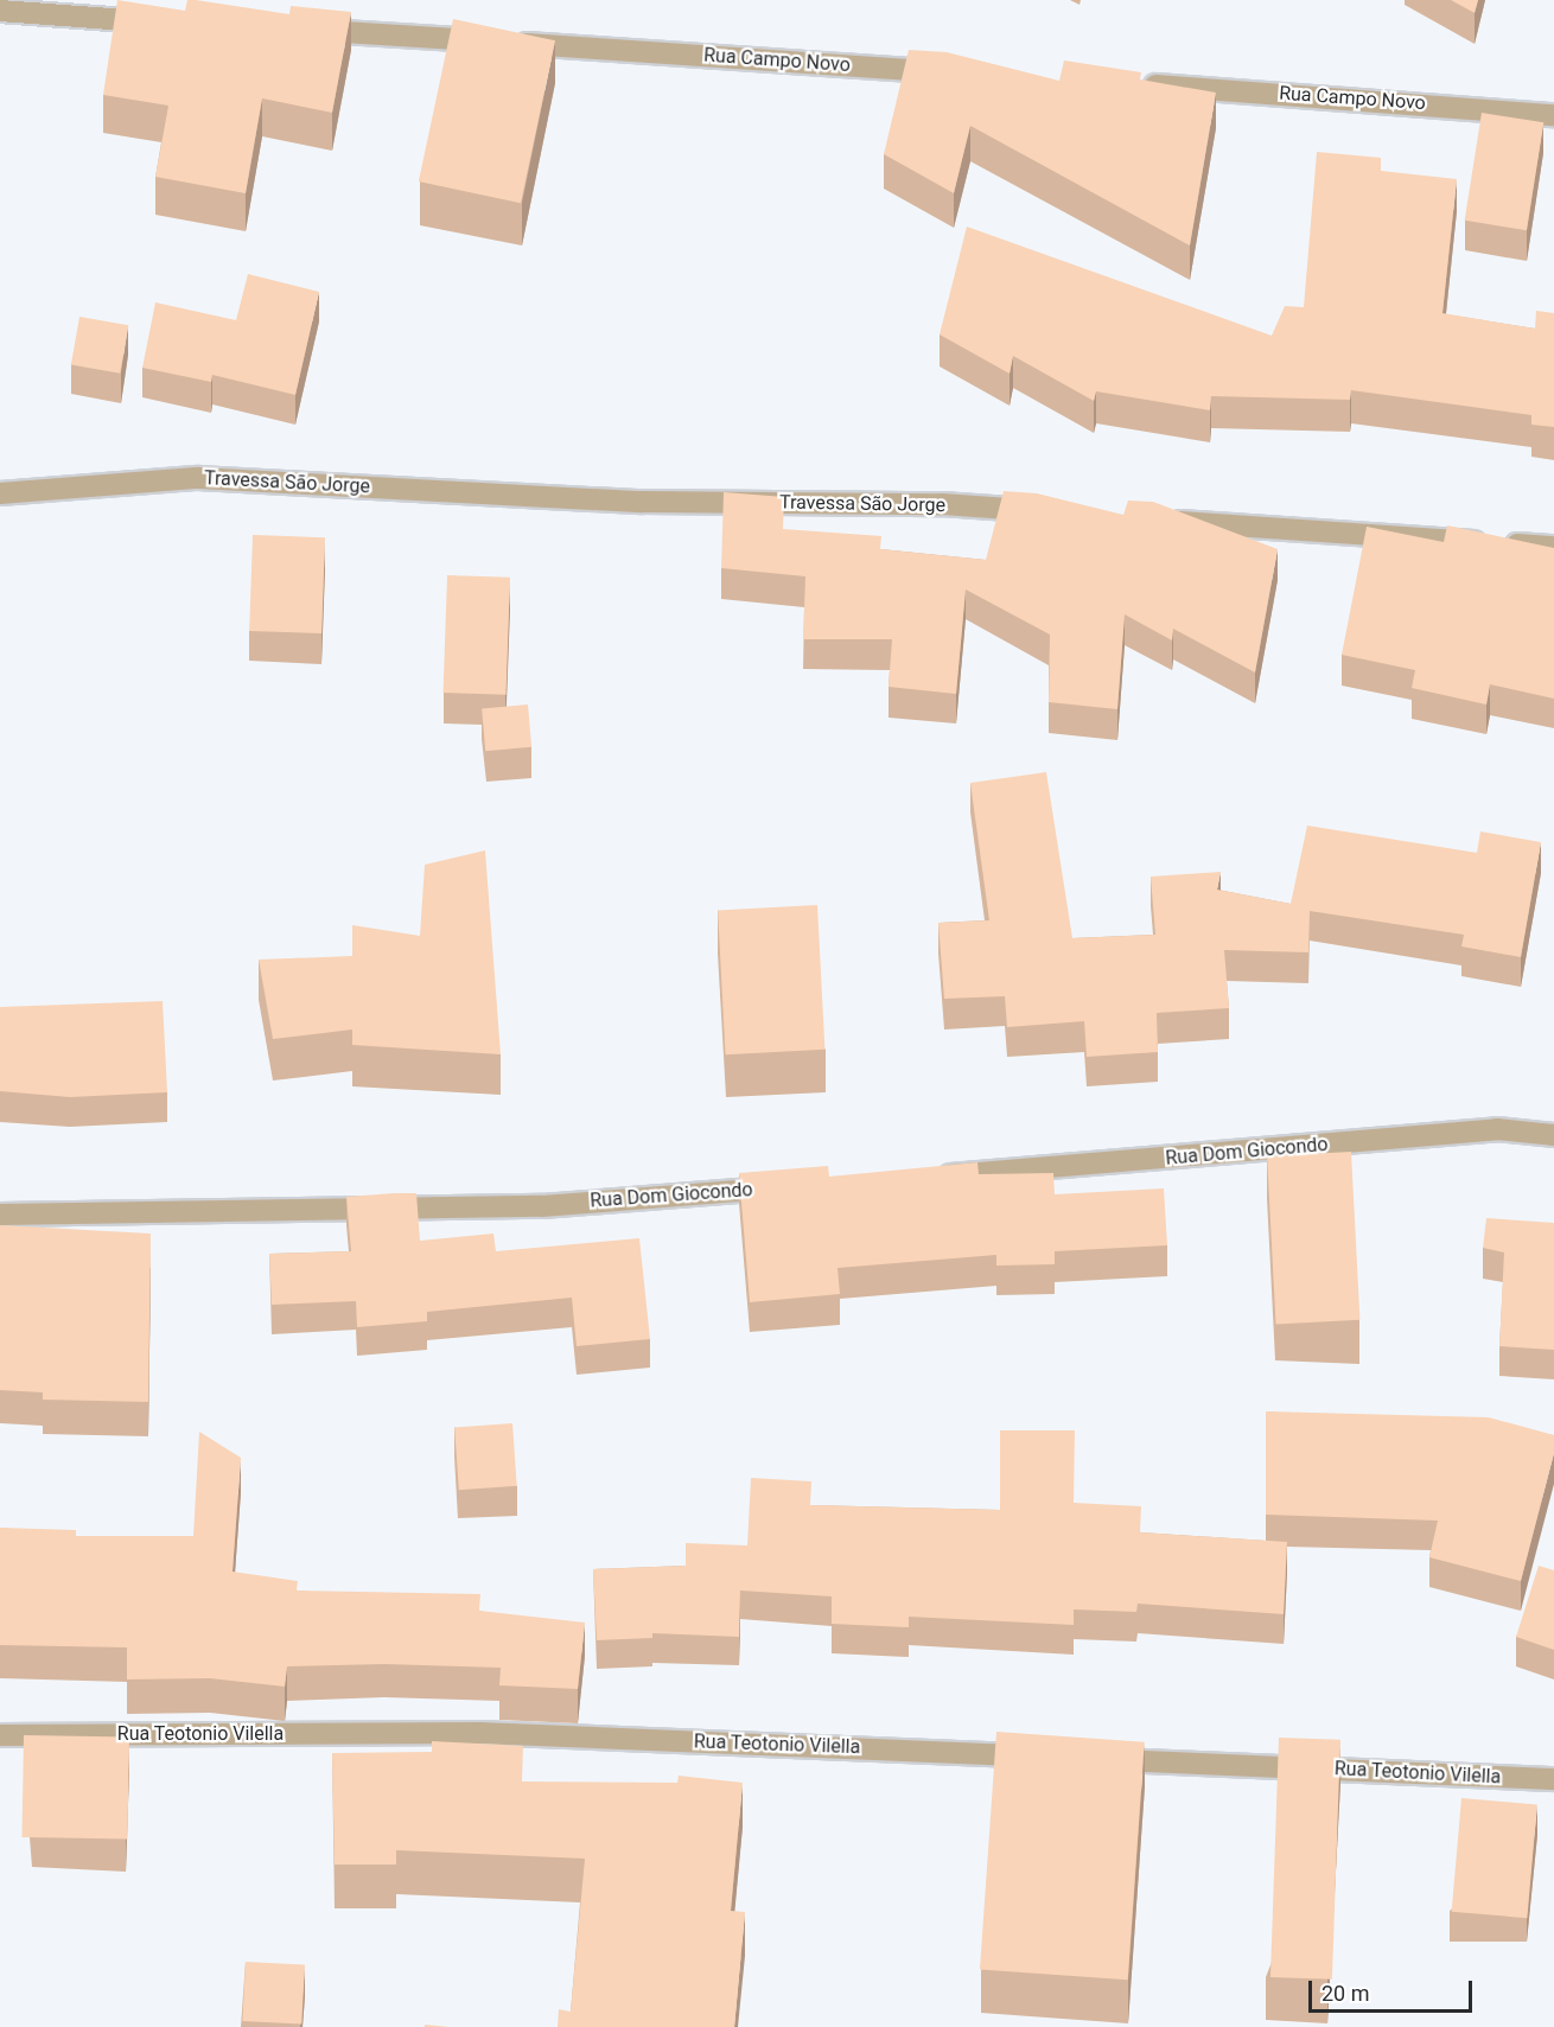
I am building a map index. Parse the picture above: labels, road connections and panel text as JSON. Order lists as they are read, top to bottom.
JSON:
{
  "streets": {
    "street": [
      "Rua Campo Novo",
      "Travessa São Jorge",
      "Rua Dom Giocondo",
      "Rua Teotonio Vilella"
    ]
  },
  "scale_bar": "20 m"
}
